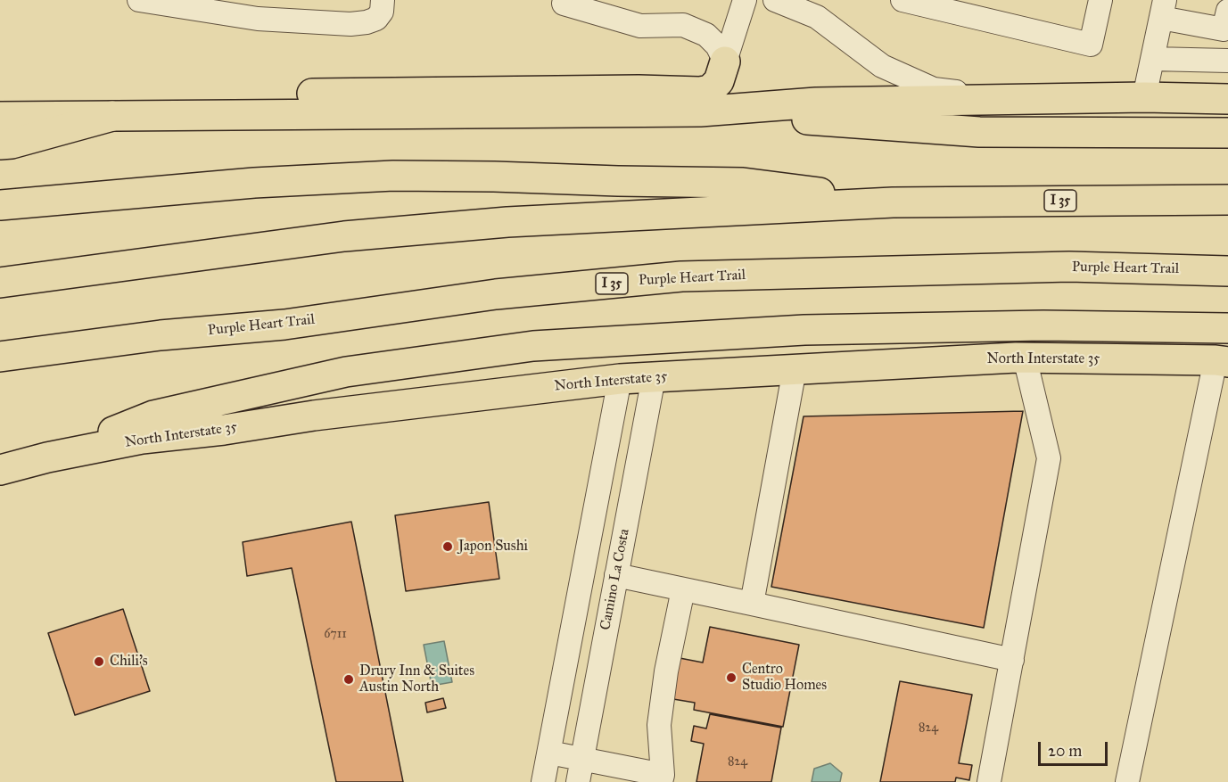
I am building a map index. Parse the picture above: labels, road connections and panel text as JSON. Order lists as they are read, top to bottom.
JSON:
{
  "streets": {
    "main road": ["I 35", "Purple Heart Trail", "North Interstate 35"],
    "street": ["Camino La Costa"]
  },
  "crossings": [
    ["North Interstate 35", "Camino La Costa"]
  ],
  "places": [
    "Japon Sushi",
    "Chili's",
    "Centro Studio Homes",
    "Drury Inn & Suites Austin North"
  ],
  "house_numbers": ["6711", "824", "824"],
  "scale_bar": "20 m"
}
